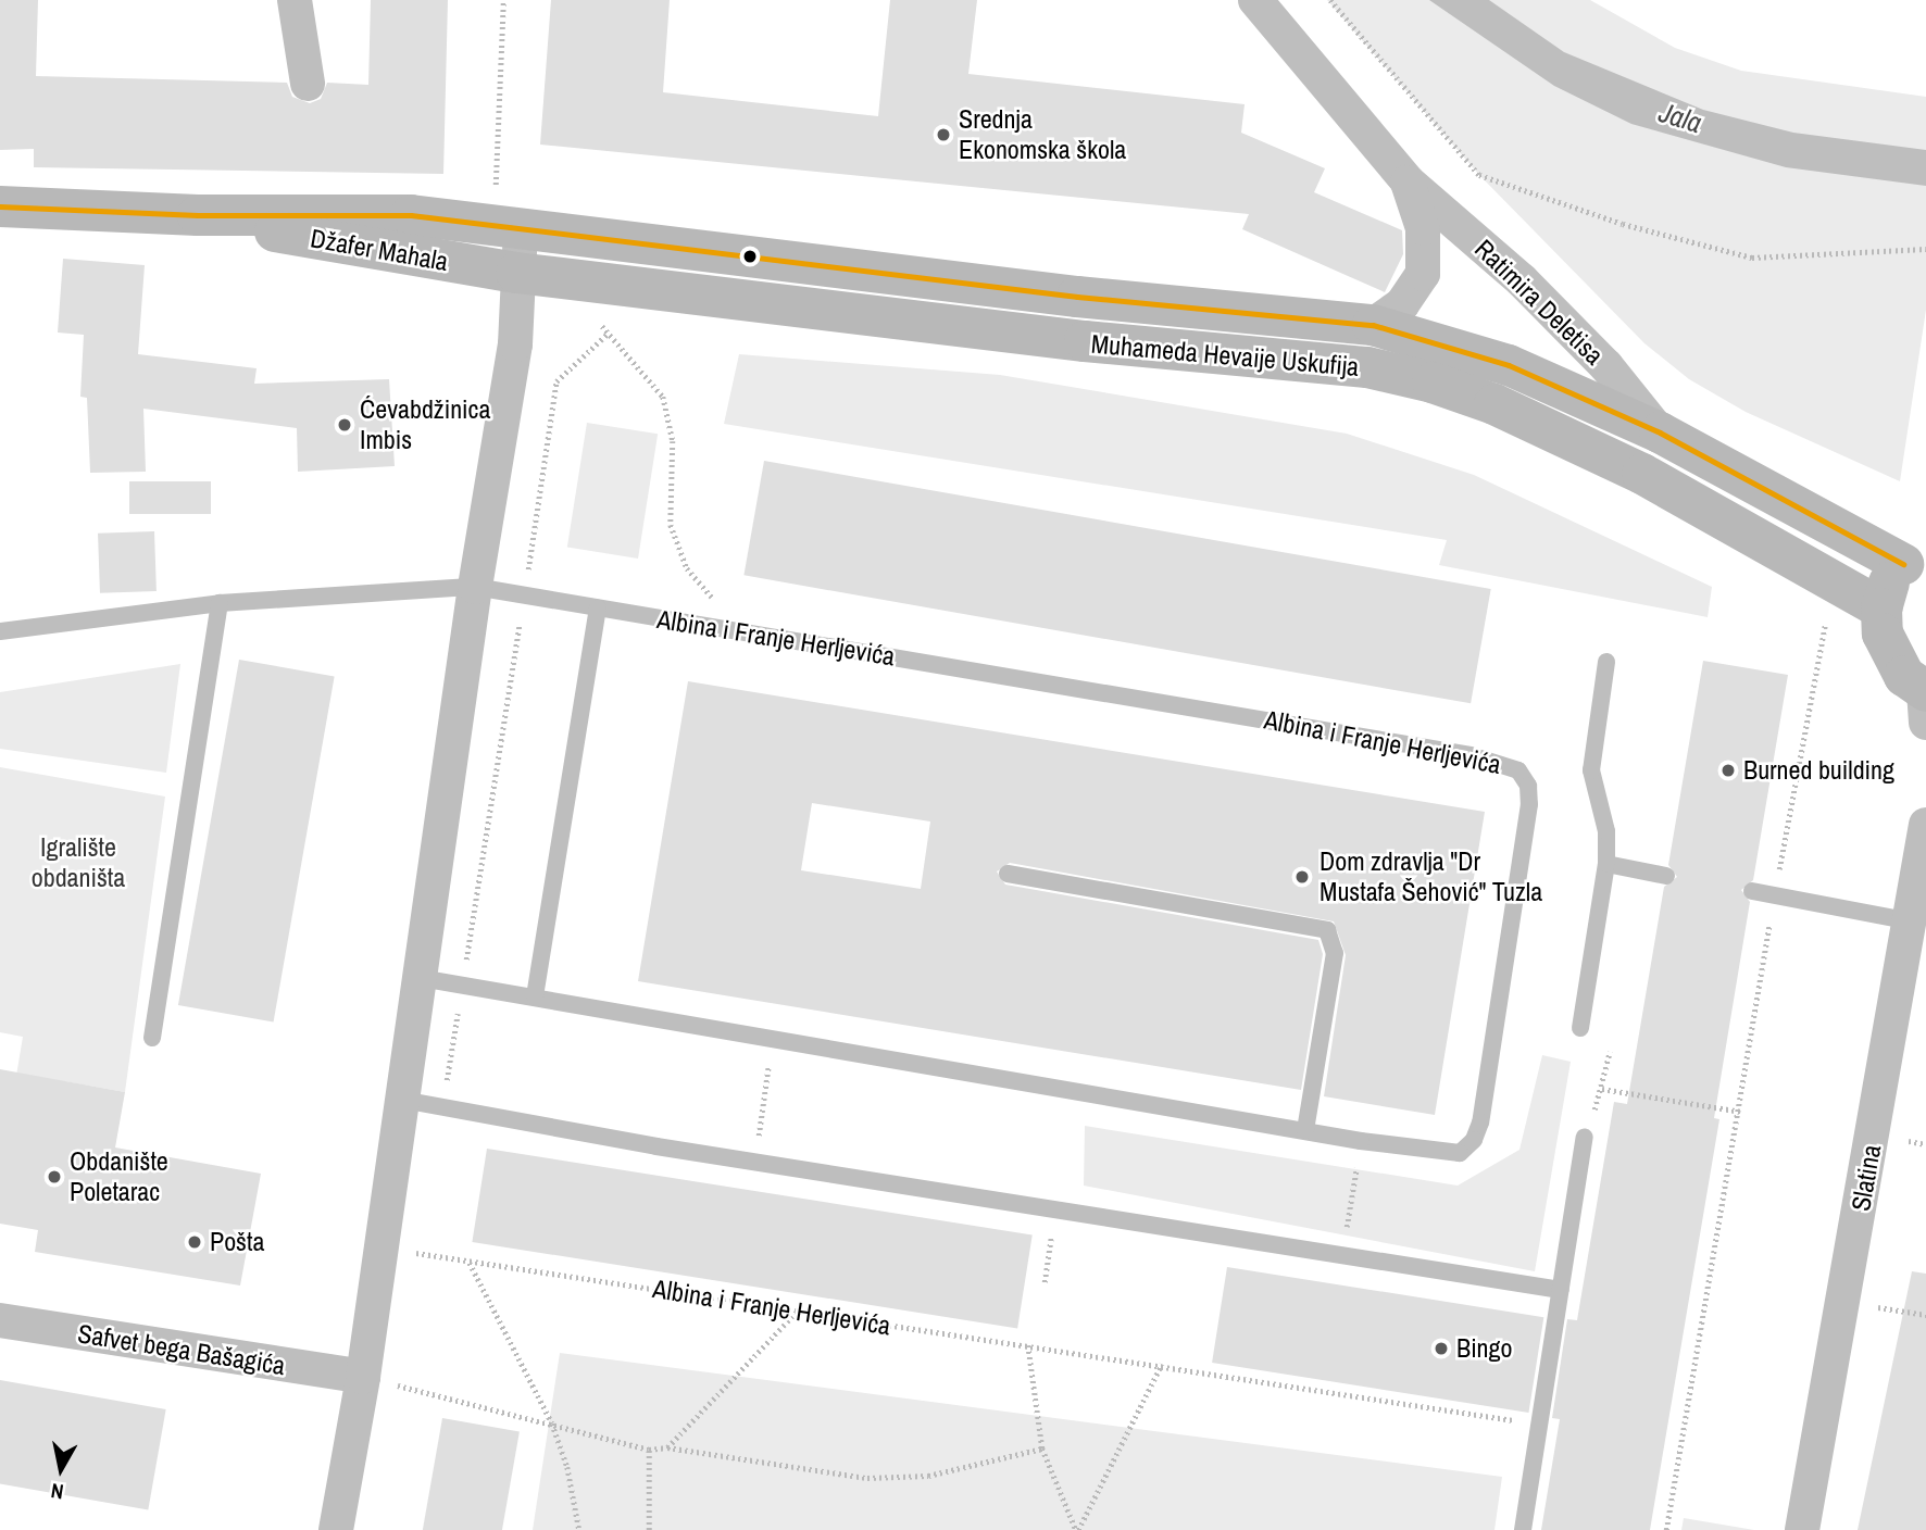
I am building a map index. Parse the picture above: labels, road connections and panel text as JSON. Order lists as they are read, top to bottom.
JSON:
{
  "streets": {
    "main road": ["Džafer Mahala", "Muhameda Hevaije Uskufija"],
    "street": ["Ratimira Deletisa", "Slatina", "Safvet bega Bašagića"],
    "lane": ["Albina i Franje Herljevića"]
  },
  "crossings": [
    ["Džafer Mahala", "Muhameda Hevaije Uskufija"],
    ["Ratimira Deletisa", "Muhameda Hevaije Uskufija"]
  ],
  "water": ["Jala"],
  "parks": ["Igralište obdaništa"],
  "places": [
    "Srednja Ekonomska škola",
    "Ćevabdžinica Imbis",
    "Burned building",
    "Dom zdravlja \"Dr Mustafa Šehović\" Tuzla",
    "Obdanište Poletarac",
    "Pošta",
    "Bingo"
  ],
  "north": "bottom"
}
